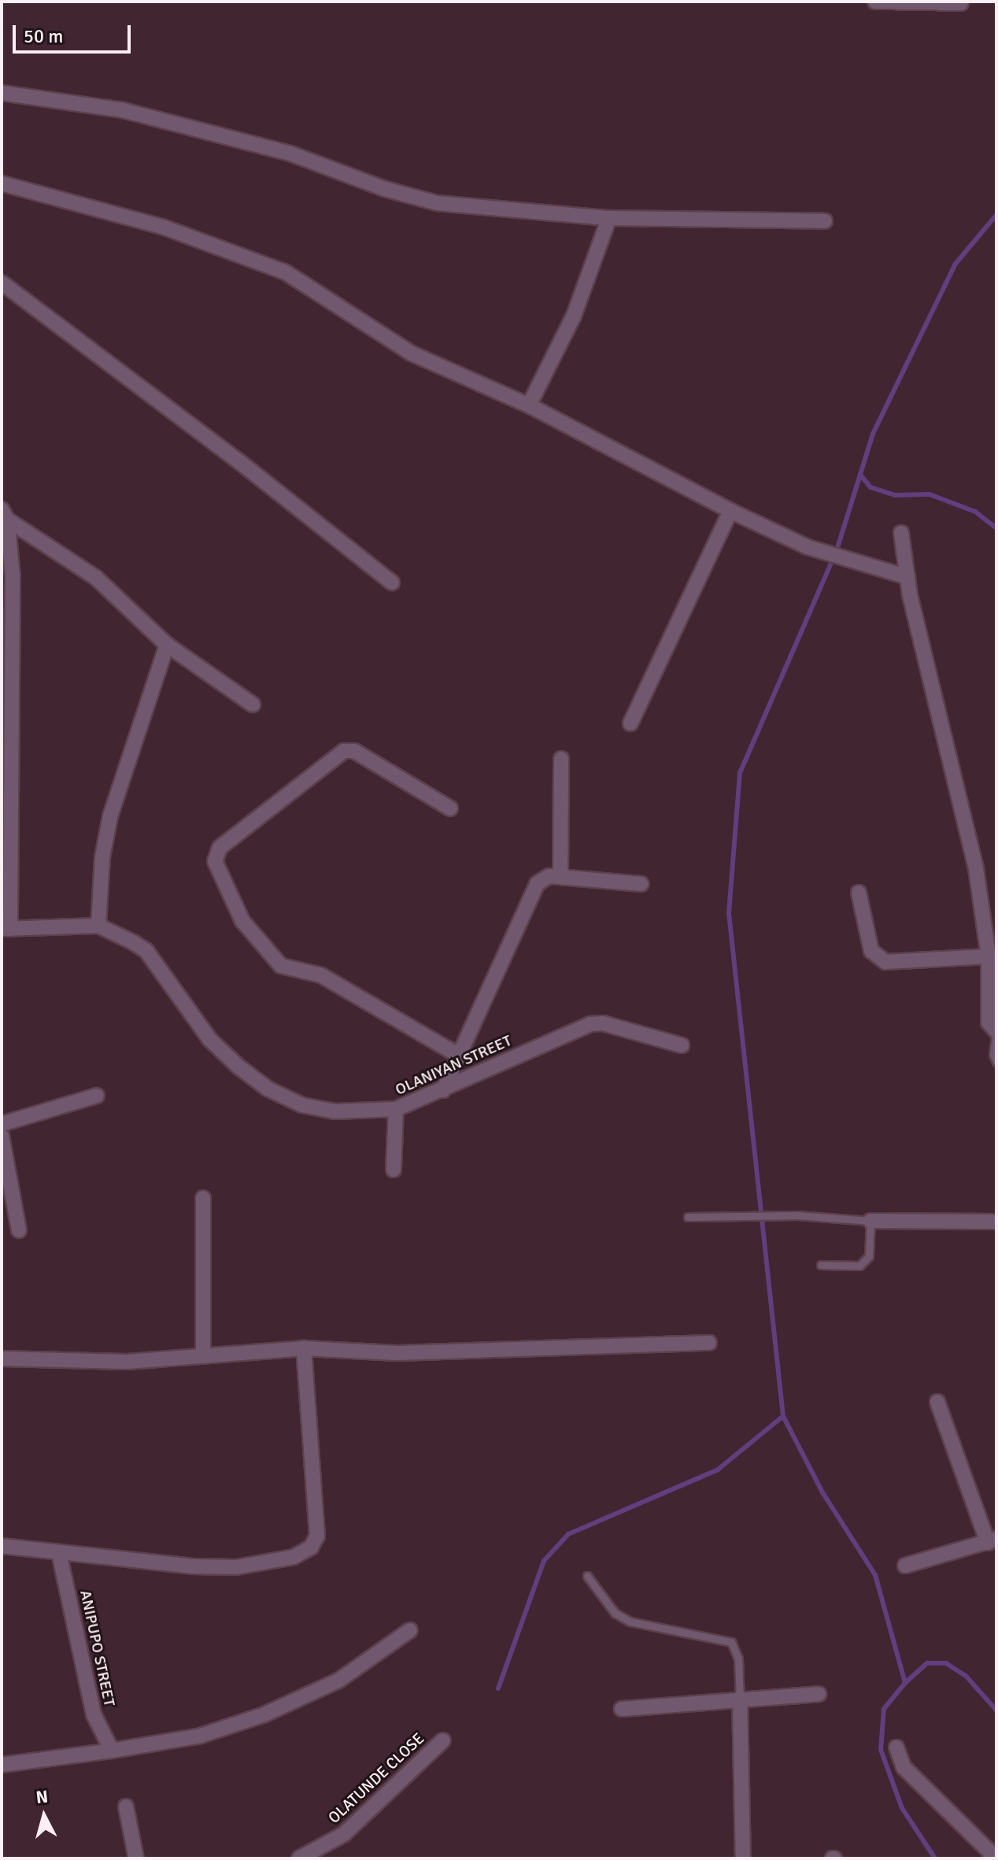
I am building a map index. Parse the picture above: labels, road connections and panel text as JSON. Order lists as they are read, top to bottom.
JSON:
{
  "streets": {
    "street": ["OLANIYAN STREET", "ANIPUPO STREET", "OLATUNDE CLOSE"]
  },
  "scale_bar": "50 m",
  "north": "top"
}
